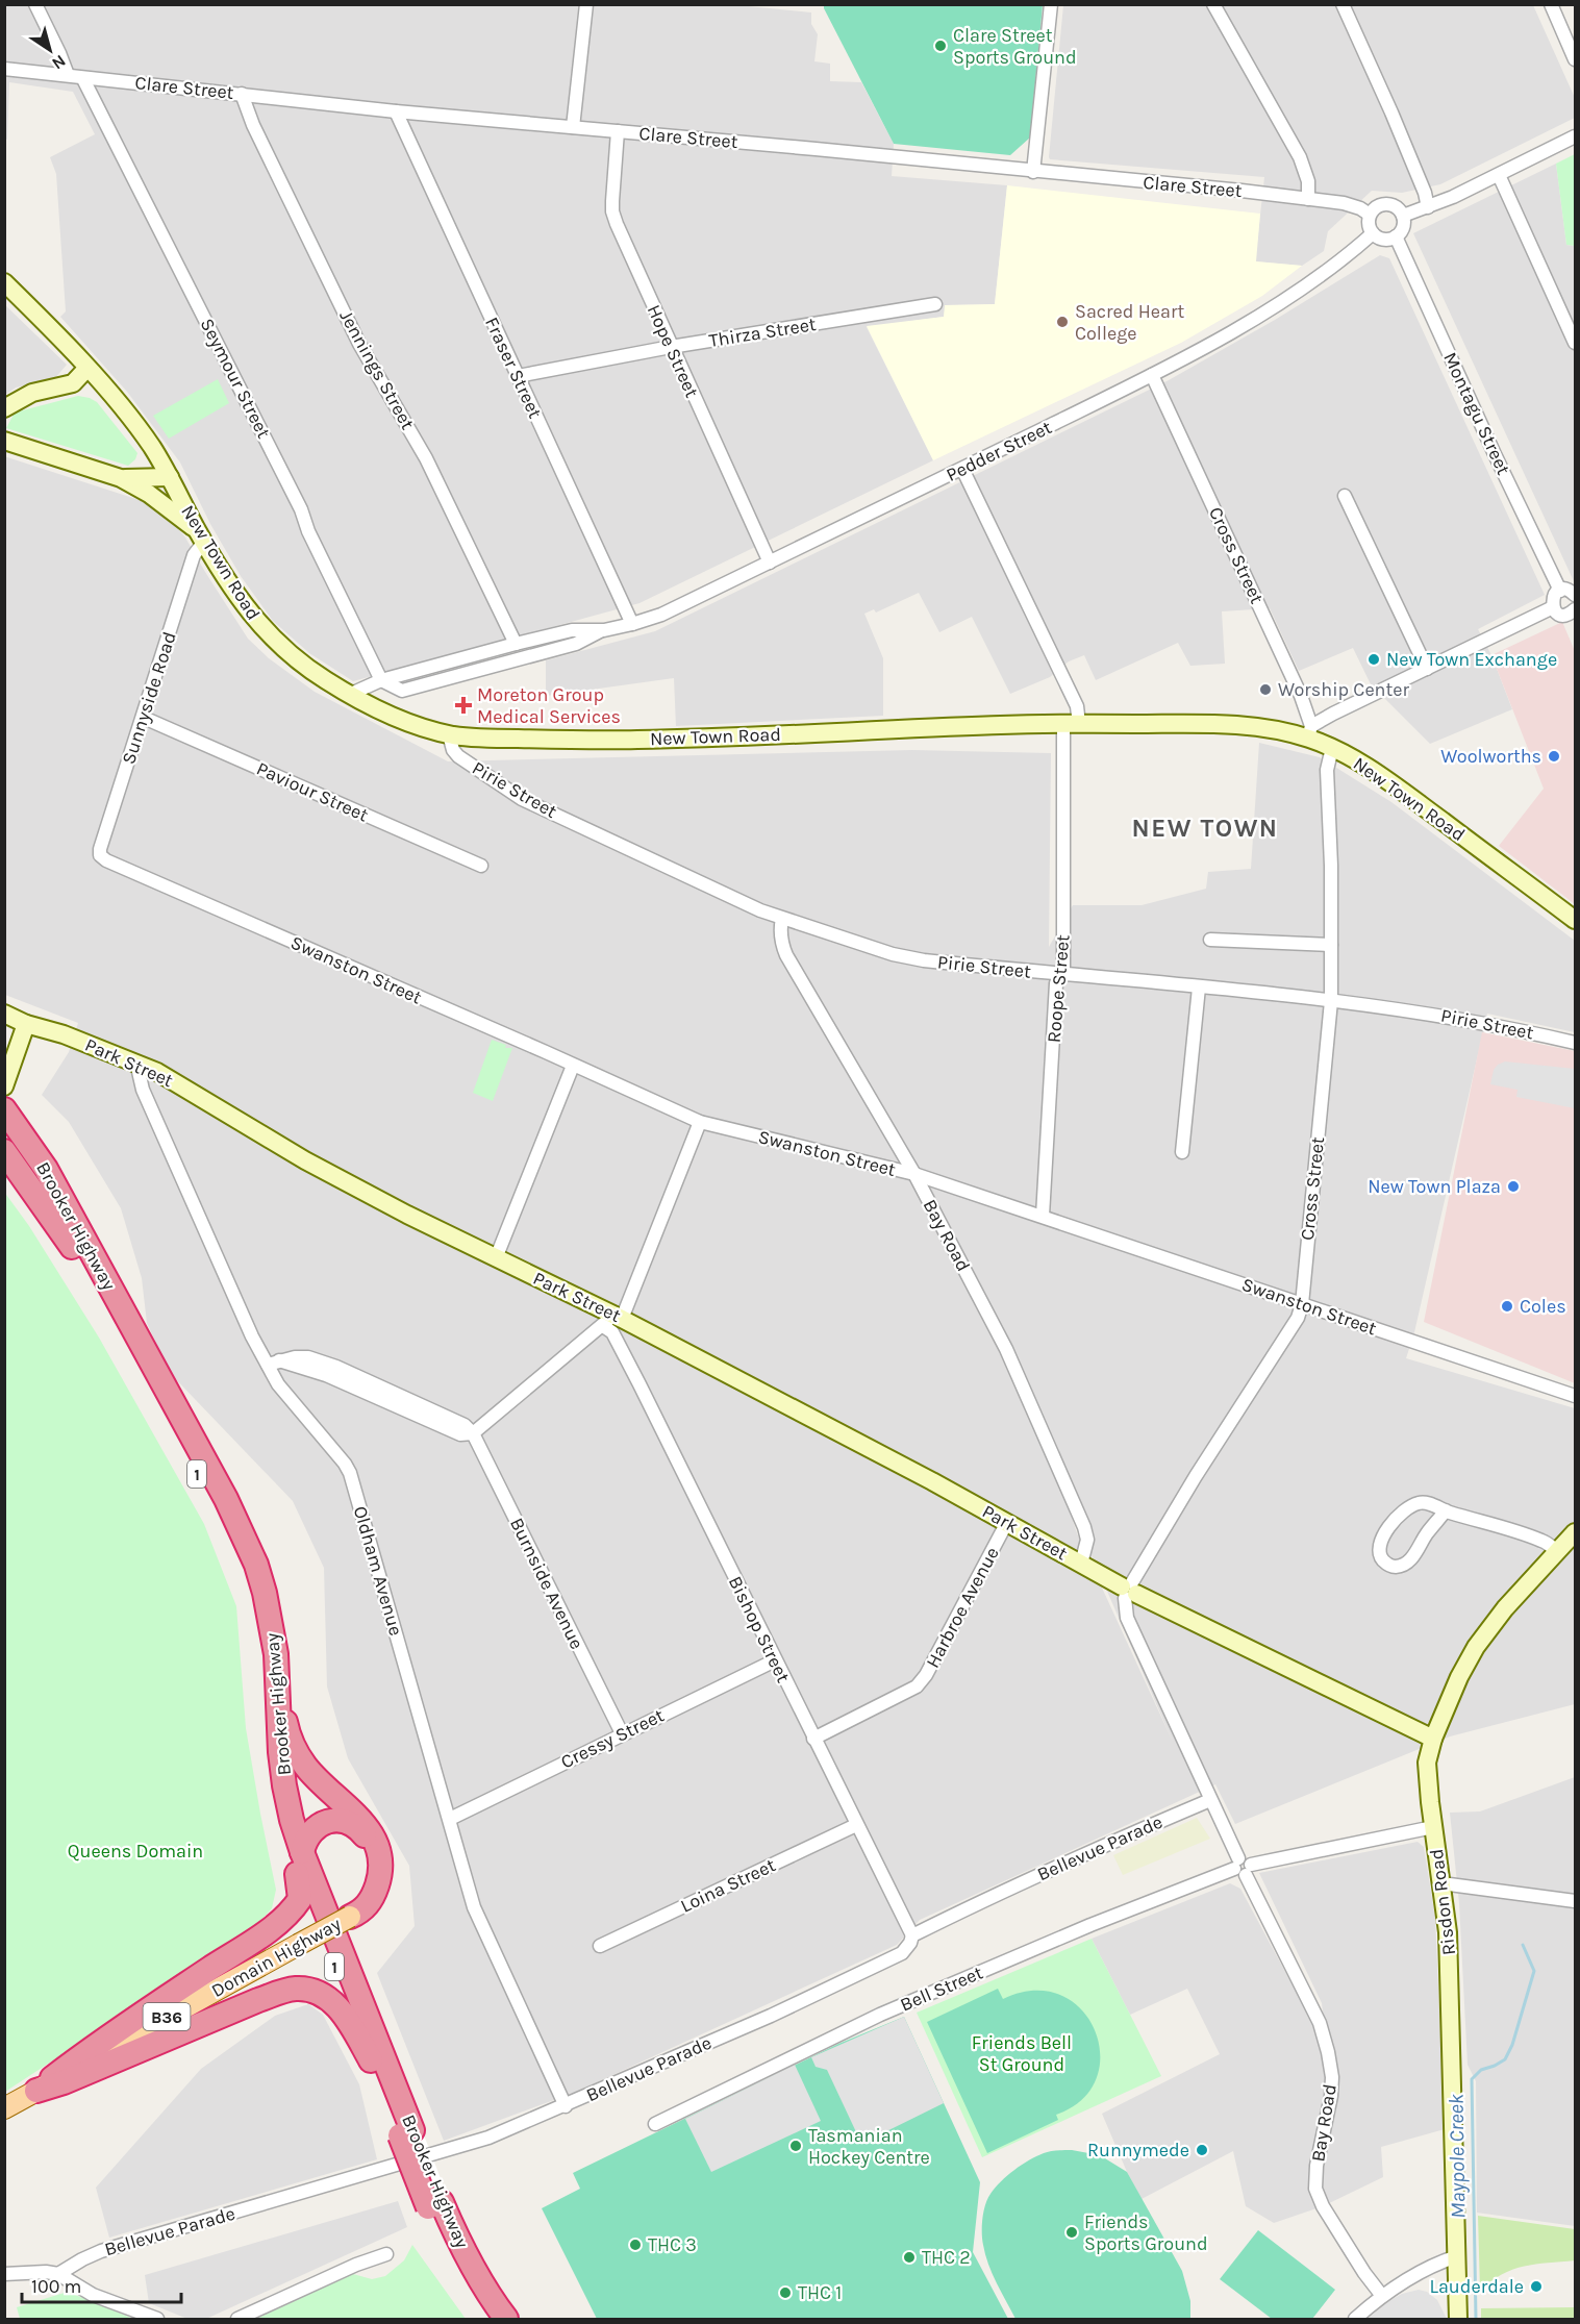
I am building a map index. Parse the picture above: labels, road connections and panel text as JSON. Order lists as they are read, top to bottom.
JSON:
{
  "streets": {
    "highway": ["Brooker Highway", "1"],
    "main road": ["Domain Highway", "B36"],
    "street": [
      "Clare Street",
      "Thirza Street",
      "Hope Street",
      "Fraser Street",
      "Jennings Street",
      "Seymour Street",
      "Montagu Street",
      "Pedder Street",
      "Cross Street",
      "New Town Road",
      "Sunnyside Road",
      "Pirie Street",
      "Paviour Street",
      "Swanston Street",
      "Roope Street",
      "Park Street",
      "Bay Road",
      "Oldham Avenue",
      "Burnside Avenue",
      "Harbroe Avenue",
      "Bishop Street",
      "Cressy Street",
      "Bellevue Parade",
      "Loina Street",
      "Risdon Road",
      "Bell Street"
    ]
  },
  "crossings": [
    ["Clare Street", "Hope Street"],
    ["Clare Street", "Fraser Street"],
    ["Clare Street", "Jennings Street"],
    ["Clare Street", "Seymour Street"],
    ["Clare Street", "Montagu Street"],
    ["Clare Street", "Pedder Street"],
    ["Thirza Street", "Hope Street"],
    ["Thirza Street", "Fraser Street"],
    ["Hope Street", "Pedder Street"],
    ["Fraser Street", "Pedder Street"],
    ["Jennings Street", "Pedder Street"],
    ["Seymour Street", "Pedder Street"],
    ["Montagu Street", "Pedder Street"],
    ["Pedder Street", "Cross Street"],
    ["Pedder Street", "New Town Road"],
    ["Pedder Street", "Roope Street"],
    ["Cross Street", "New Town Road"],
    ["Cross Street", "Pirie Street"],
    ["Cross Street", "Swanston Street"],
    ["Cross Street", "Park Street"],
    ["Cross Street", "Bay Road"],
    ["New Town Road", "Sunnyside Road"],
    ["New Town Road", "Pirie Street"],
    ["New Town Road", "Roope Street"],
    ["Sunnyside Road", "Paviour Street"],
    ["Sunnyside Road", "Swanston Street"],
    ["Pirie Street", "Roope Street"],
    ["Pirie Street", "Bay Road"],
    ["Swanston Street", "Roope Street"],
    ["Swanston Street", "Bay Road"],
    ["Park Street", "Bay Road"],
    ["Park Street", "Oldham Avenue"],
    ["Park Street", "Harbroe Avenue"],
    ["Park Street", "Bishop Street"],
    ["Park Street", "Risdon Road"],
    ["Brooker Highway", "1"],
    ["Bay Road", "Bellevue Parade"],
    ["Bay Road", "Bell Street"],
    ["Oldham Avenue", "Cressy Street"],
    ["Oldham Avenue", "Bellevue Parade"],
    ["Burnside Avenue", "Cressy Street"],
    ["Harbroe Avenue", "Bishop Street"],
    ["Bishop Street", "Cressy Street"],
    ["Bishop Street", "Bellevue Parade"],
    ["Bishop Street", "Loina Street"],
    ["Risdon Road", "Bell Street"]
  ],
  "districts": ["NEW TOWN"],
  "water": ["Maypole Creek"],
  "parks": ["Queens Domain", "Friends Bell St Ground"],
  "places": {
    "other": [
      "Clare Street Sports Ground",
      "Sacred Heart College",
      "New Town Exchange",
      "Worship Center",
      "Woolworths",
      "New Town Plaza",
      "Coles",
      "Tasmanian Hockey Centre",
      "Runnymede",
      "Friends Sports Ground",
      "THC 3",
      "THC 2",
      "Lauderdale",
      "THC 1"
    ],
    "health": ["Moreton Group Medical Services"]
  },
  "scale_bar": "100 m",
  "north": "bottom right"
}
